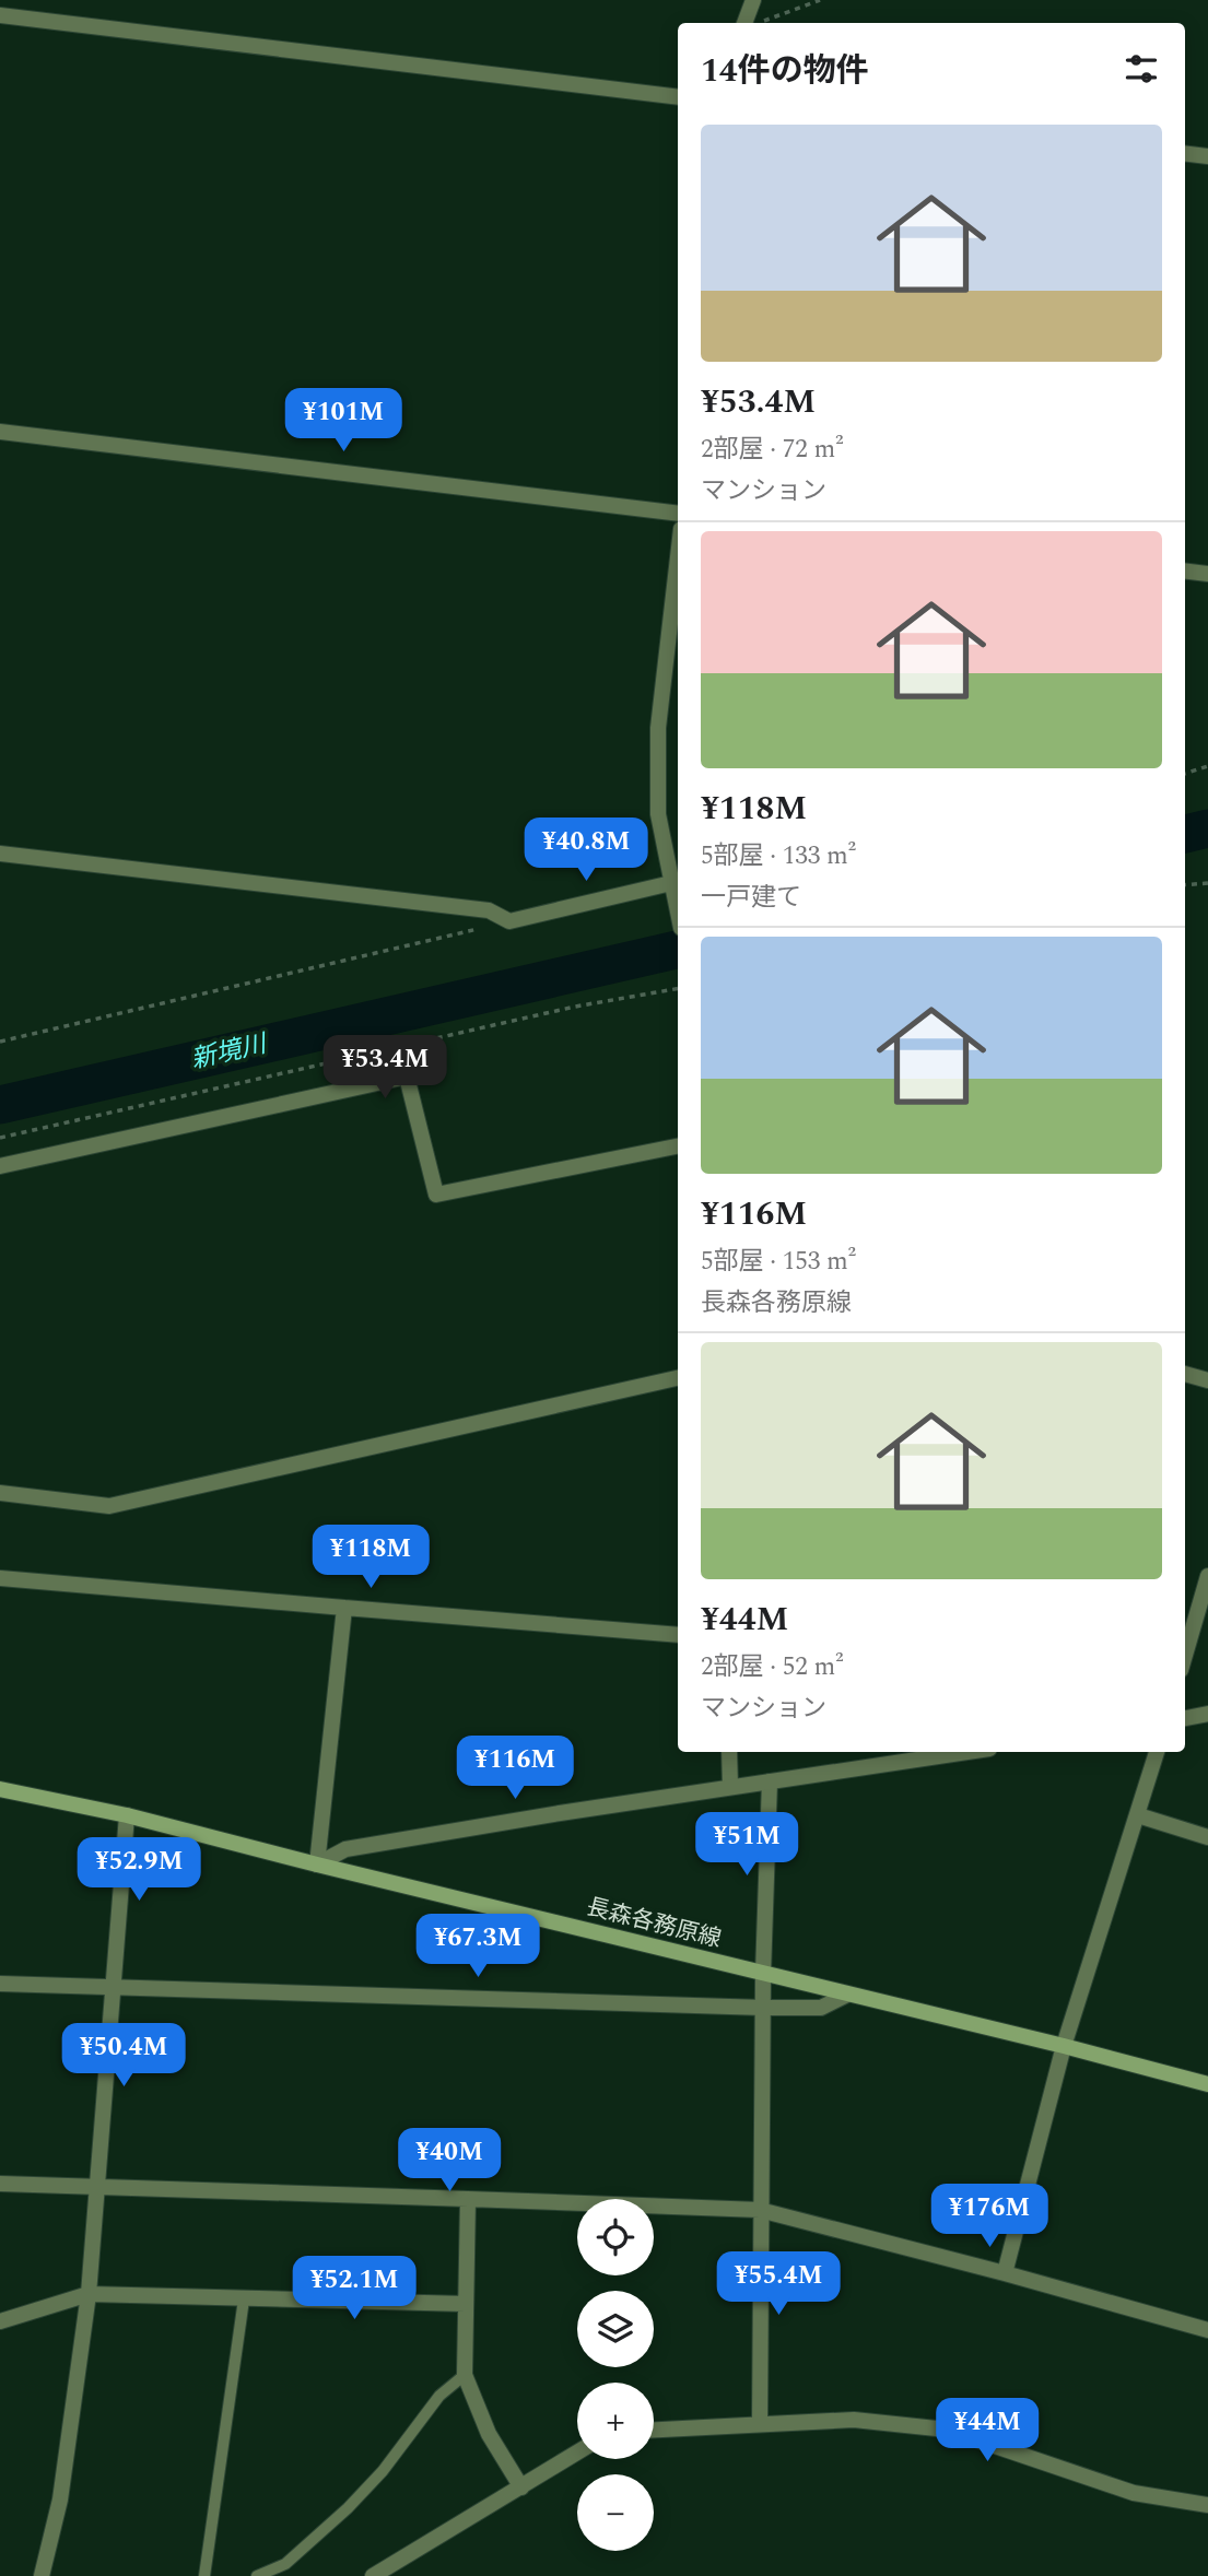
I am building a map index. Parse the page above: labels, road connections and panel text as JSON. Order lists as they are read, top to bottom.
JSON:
{
  "streets": {
    "main road": ["長森各務原線"]
  },
  "water": ["新境川"],
  "page": {
    "heading": "14件の物件",
    "list": [
      {
        "name": "¥53.4M",
        "note": "2部屋 · 72 m² · マンション"
      },
      {
        "name": "¥118M",
        "note": "5部屋 · 133 m² · 一戸建て"
      },
      {
        "name": "¥116M",
        "note": "5部屋 · 153 m² · 長森各務原線"
      },
      {
        "name": "¥44M",
        "note": "2部屋 · 52 m² · マンション"
      }
    ],
    "price": [
      "¥101M",
      "¥40.8M",
      "¥53.4M",
      "¥118M",
      "¥116M",
      "¥51M",
      "¥52.9M",
      "¥67.3M",
      "¥50.4M",
      "¥40M",
      "¥176M",
      "¥55.4M",
      "¥52.1M",
      "¥44M"
    ],
    "map_buttons": ["+", "−"]
  }
}
